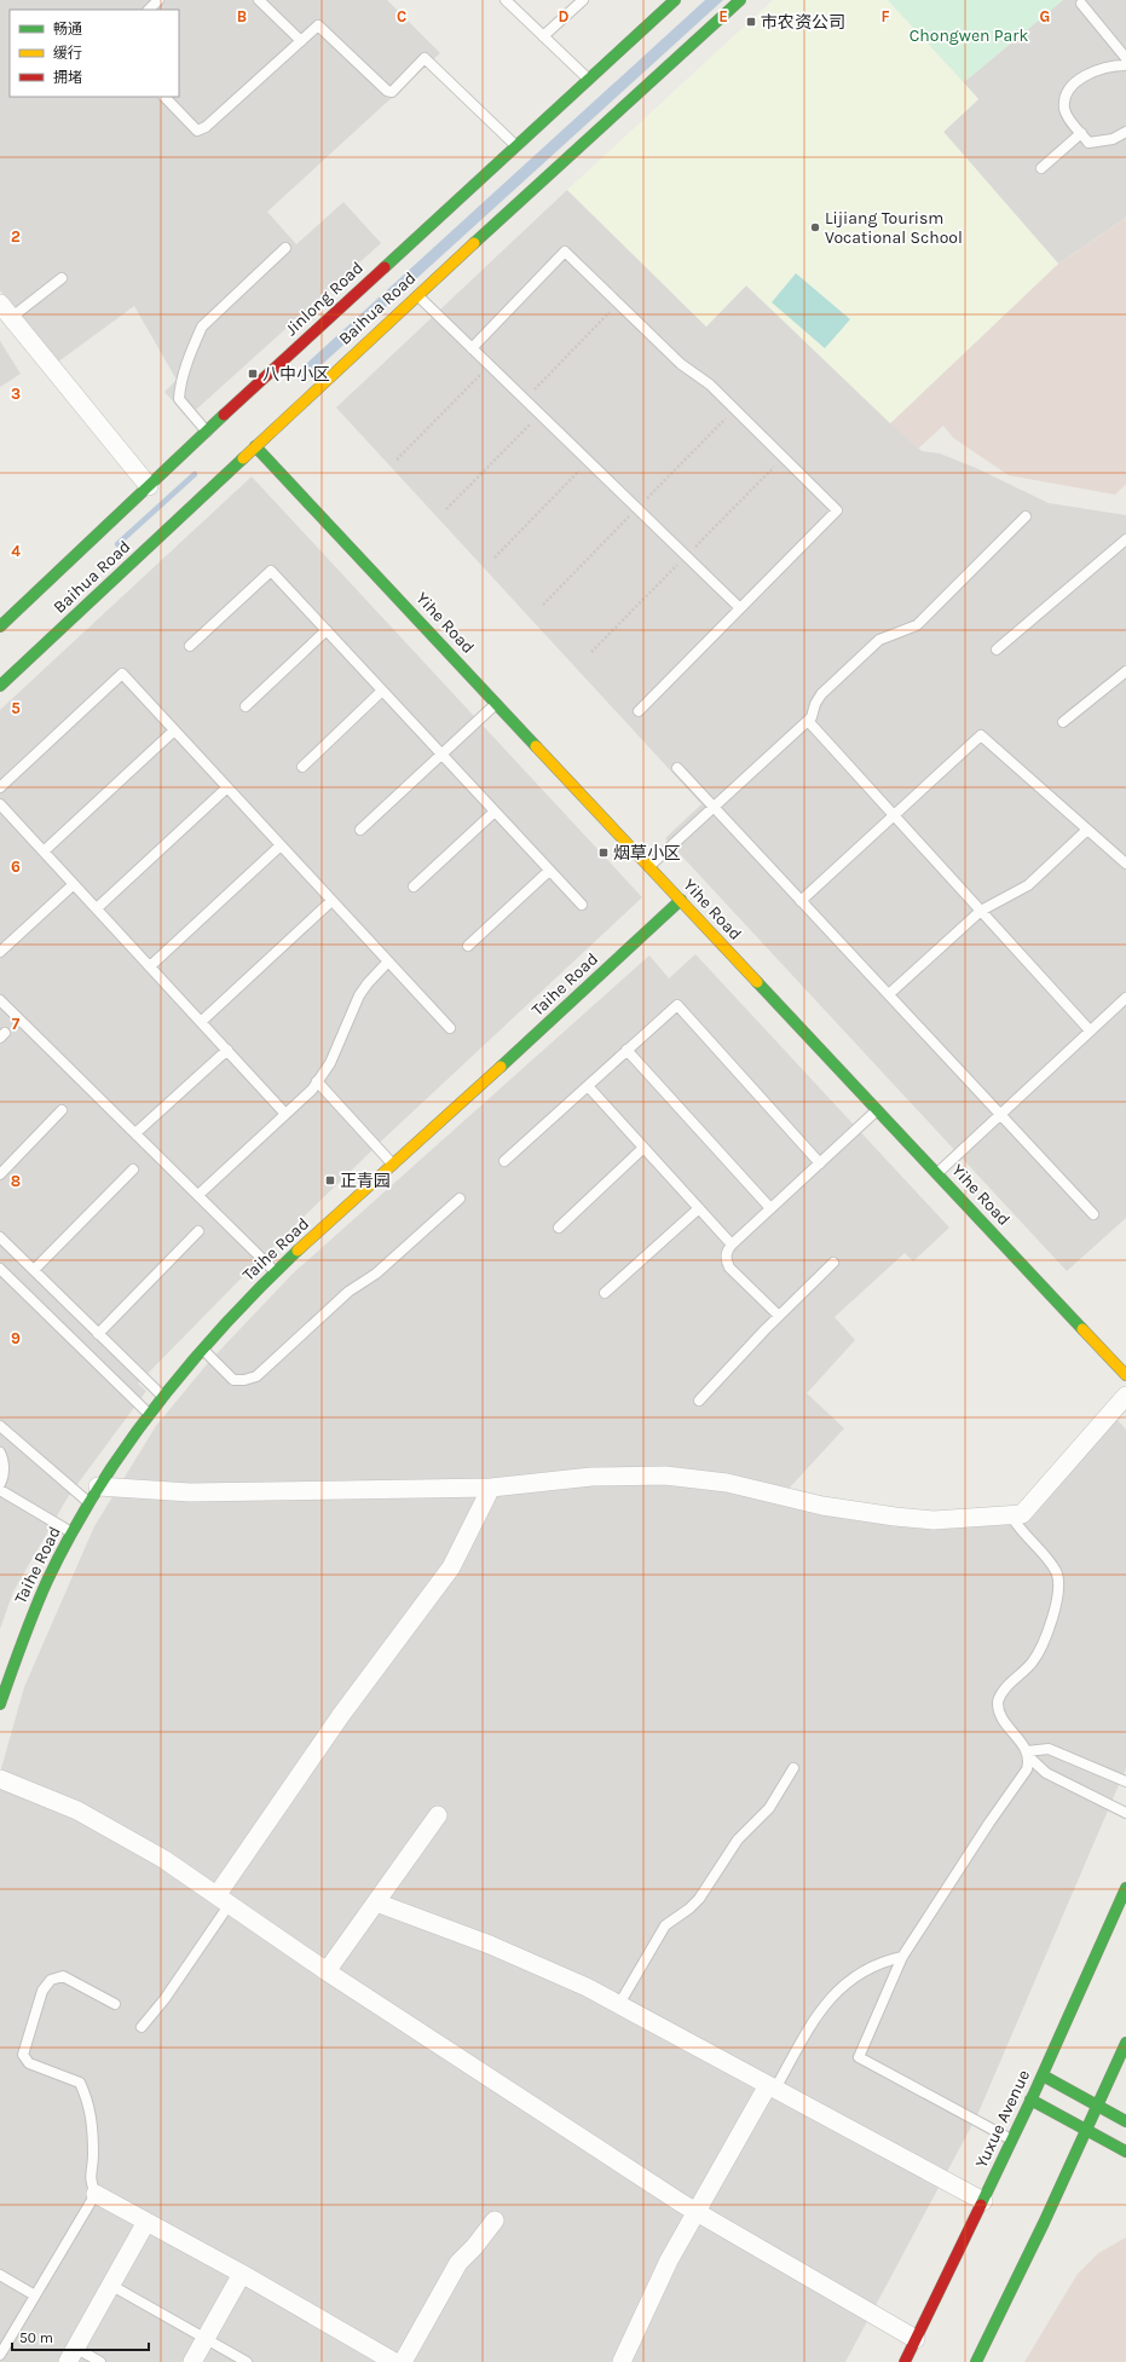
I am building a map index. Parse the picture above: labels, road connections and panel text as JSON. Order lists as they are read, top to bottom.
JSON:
{
  "streets": {
    "main road": [
      "Jinlong Road",
      "Baihua Road",
      "Yihe Road",
      "Taihe Road",
      "Yuxue Avenue"
    ]
  },
  "crossings": [
    ["Baihua Road", "Yihe Road"],
    ["Yihe Road", "Taihe Road"]
  ],
  "parks": ["Chongwen Park"],
  "places": {
    "transit": [
      "市农资公司",
      "八中小区",
      "烟草小区",
      "正青园"
    ],
    "other": ["Lijiang Tourism Vocational School"]
  },
  "legend": ["畅通", "缓行", "拥堵"],
  "scale_bar": "50 m",
  "grid": {
    "columns": [
      "B",
      "C",
      "D",
      "E",
      "F",
      "G"
    ],
    "rows": [
      "2",
      "3",
      "4",
      "5",
      "6",
      "7",
      "8",
      "9"
    ]
  }
}
